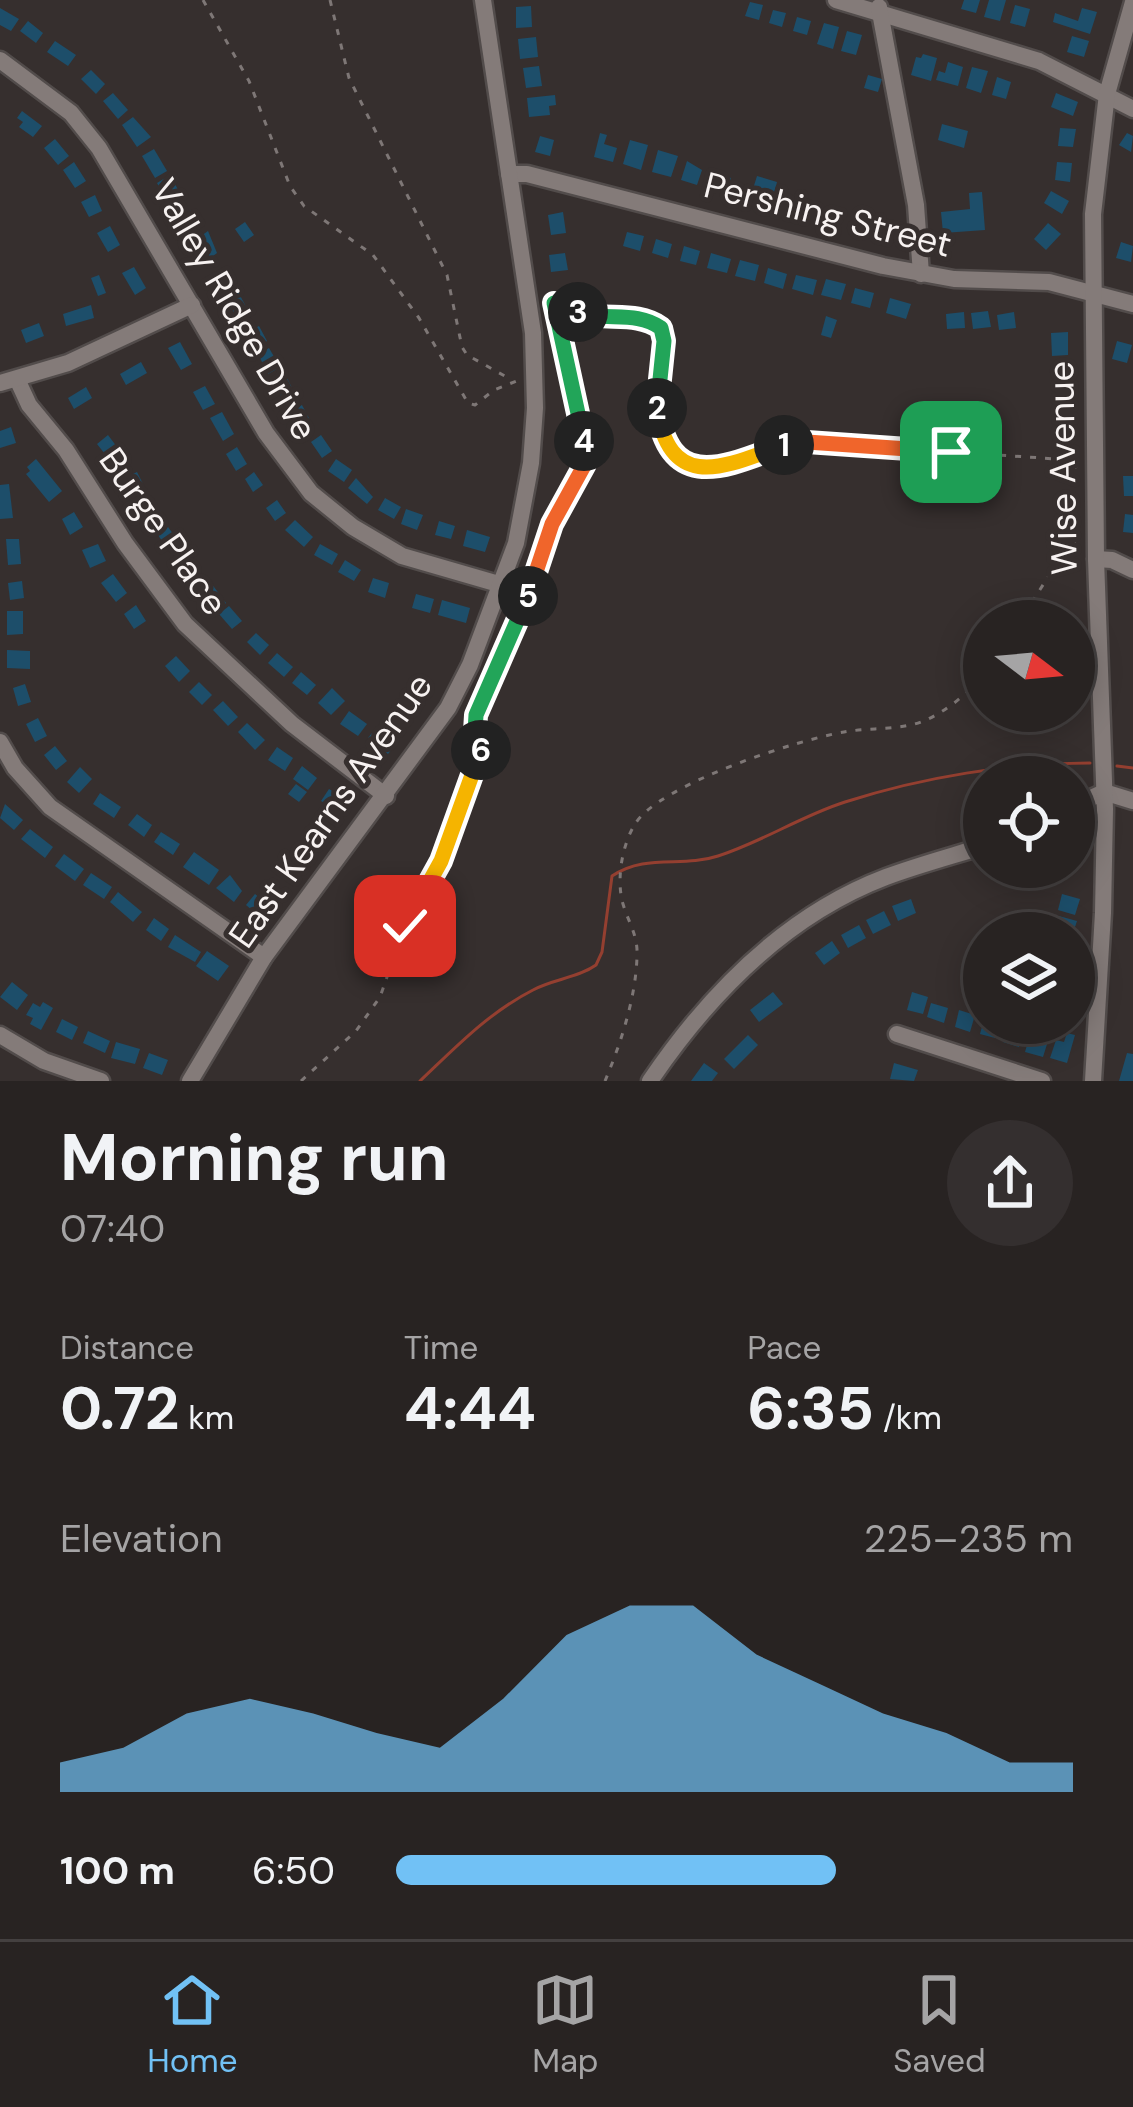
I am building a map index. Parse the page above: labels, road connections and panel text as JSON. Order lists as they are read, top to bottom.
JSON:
{
  "streets": {
    "street": [
      "Pershing Street",
      "Valley Ridge Drive",
      "Wise Avenue",
      "Burge Place",
      "East Kearns Avenue"
    ]
  },
  "crossings": [
    ["Pershing Street", "Wise Avenue"],
    ["Pershing Street", "East Kearns Avenue"],
    ["Valley Ridge Drive", "East Kearns Avenue"],
    ["Burge Place", "East Kearns Avenue"]
  ],
  "north": "right",
  "page": {
    "pins": [
      "3",
      "2",
      "4",
      "1",
      "5",
      "6"
    ],
    "heading": ["Morning run", "07:40"],
    "stats": [
      ["Distance", "0.72 km"],
      ["Time", "4:44"],
      ["Pace", "6:35 /km"]
    ],
    "chart": ["Elevation", "225–235 m"],
    "list": [
      {
        "name": "100 m",
        "note": "6:50"
      }
    ],
    "tabs": ["Home", "Map", "Saved"]
  }
}
